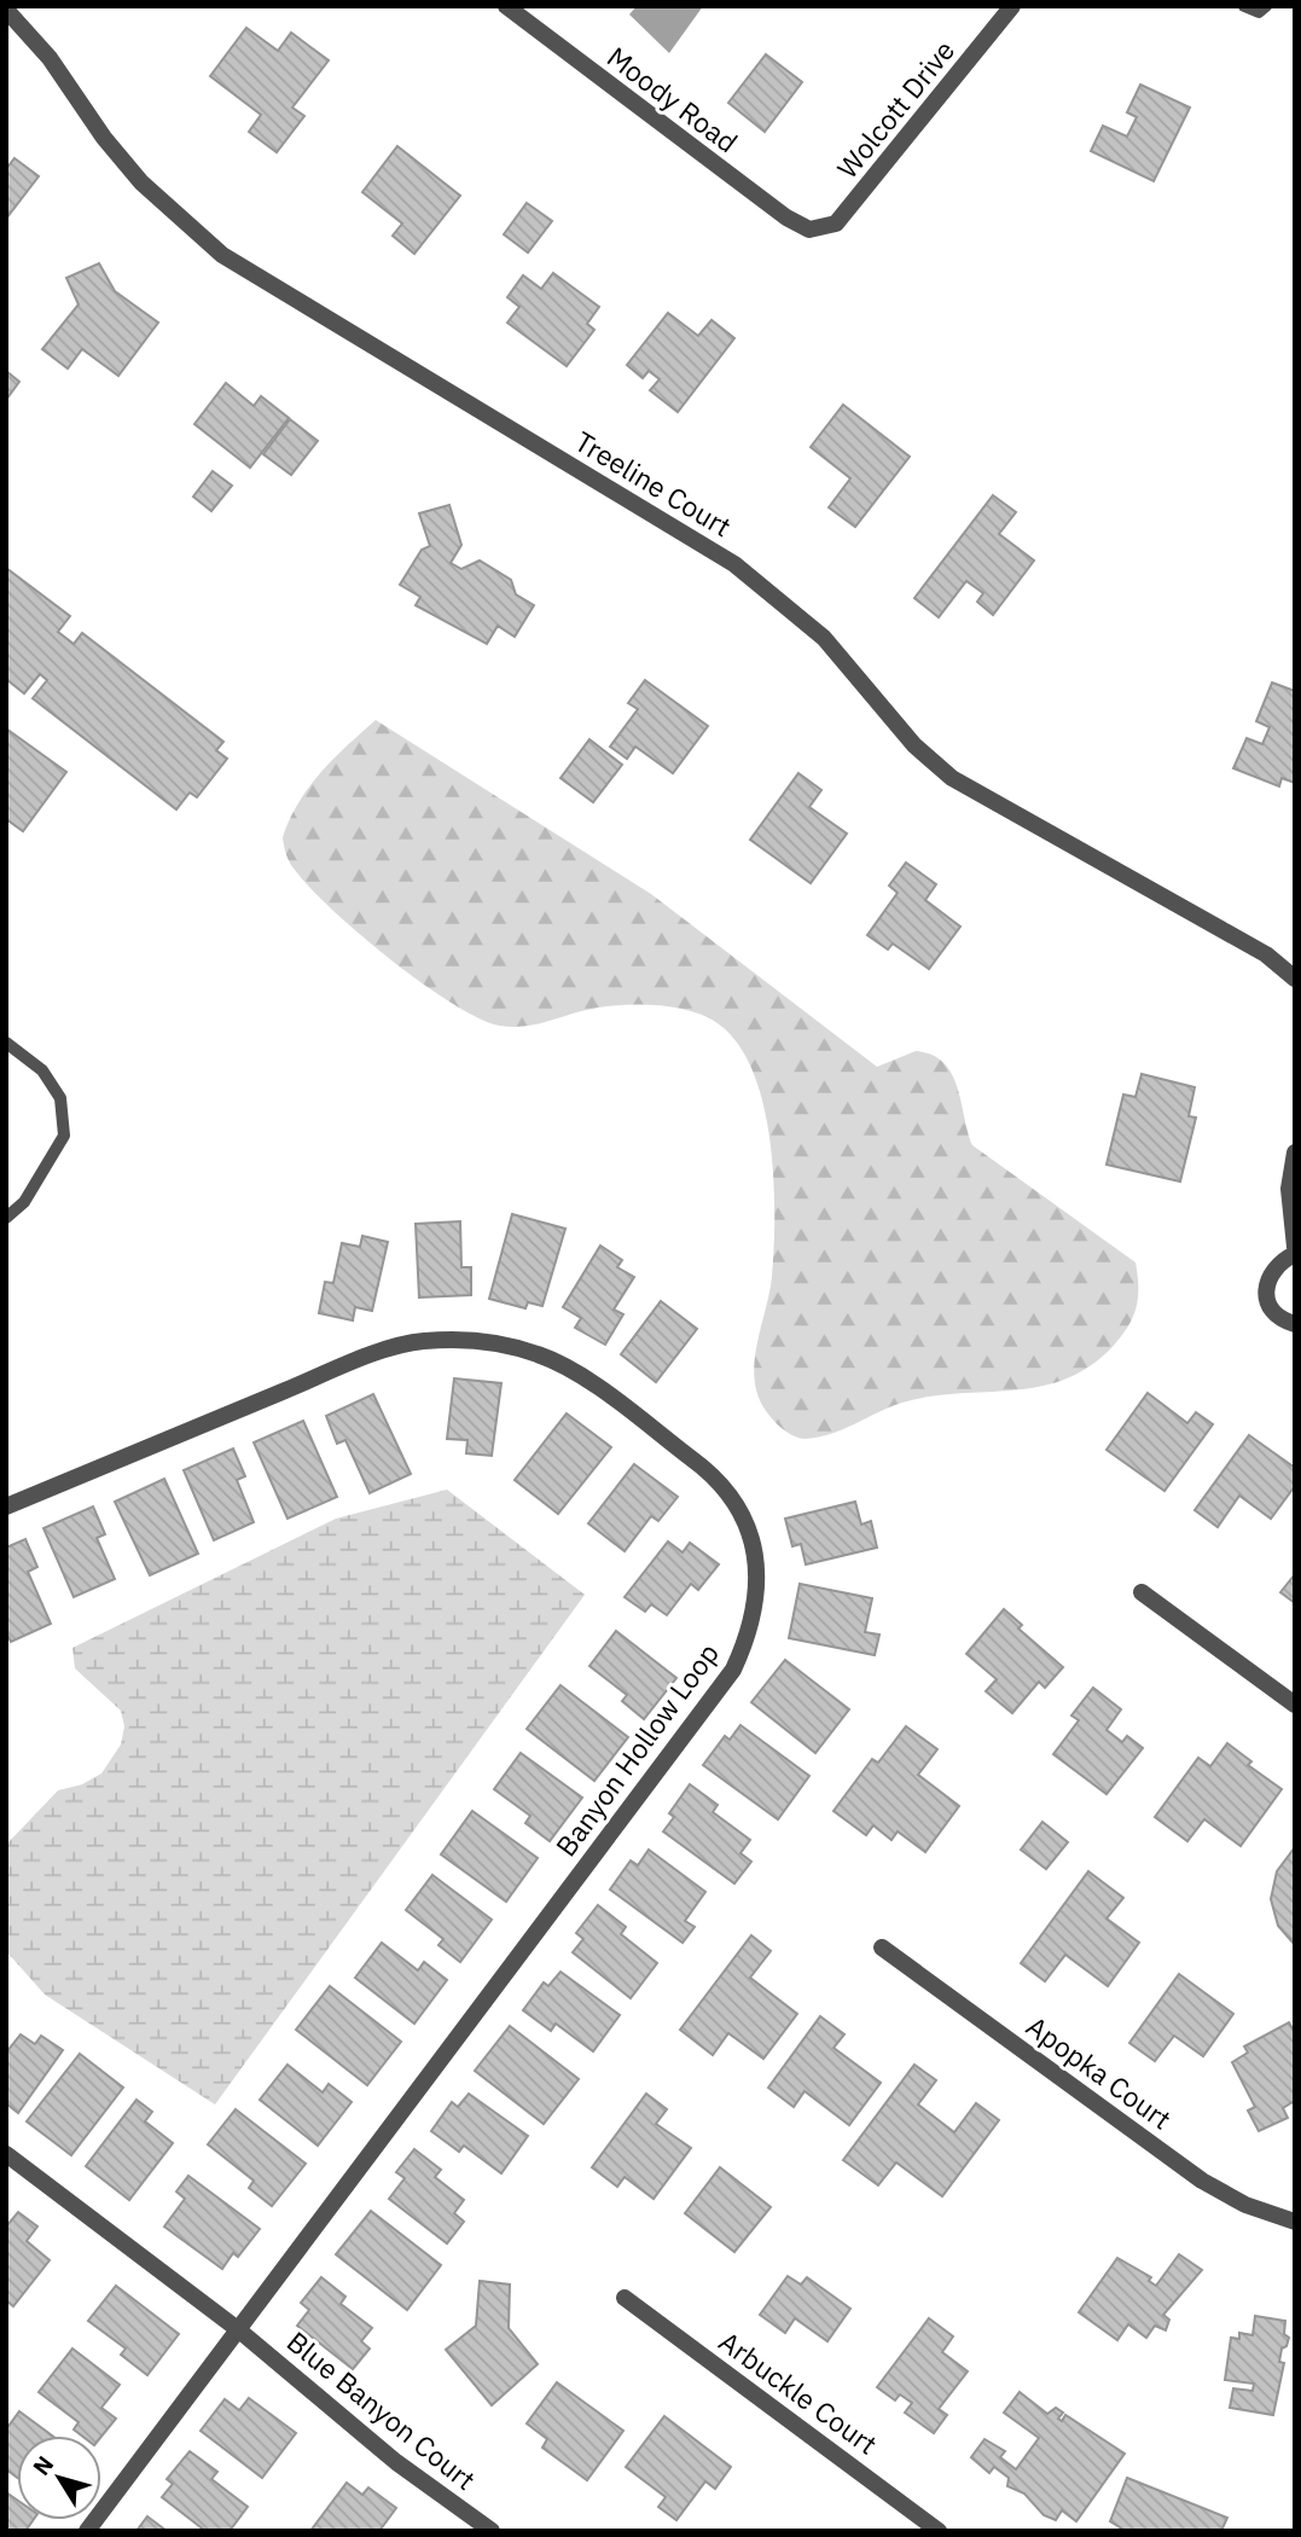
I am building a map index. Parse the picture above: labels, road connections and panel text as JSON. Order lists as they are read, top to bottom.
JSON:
{
  "streets": {
    "street": [
      "Moody Road",
      "Wolcott Drive",
      "Treeline Court",
      "Banyon Hollow Loop",
      "Apopka Court",
      "Arbuckle Court",
      "Blue Banyon Court"
    ]
  },
  "crossings": [
    ["Moody Road", "Wolcott Drive"],
    ["Banyon Hollow Loop", "Blue Banyon Court"]
  ],
  "north": "top left"
}
